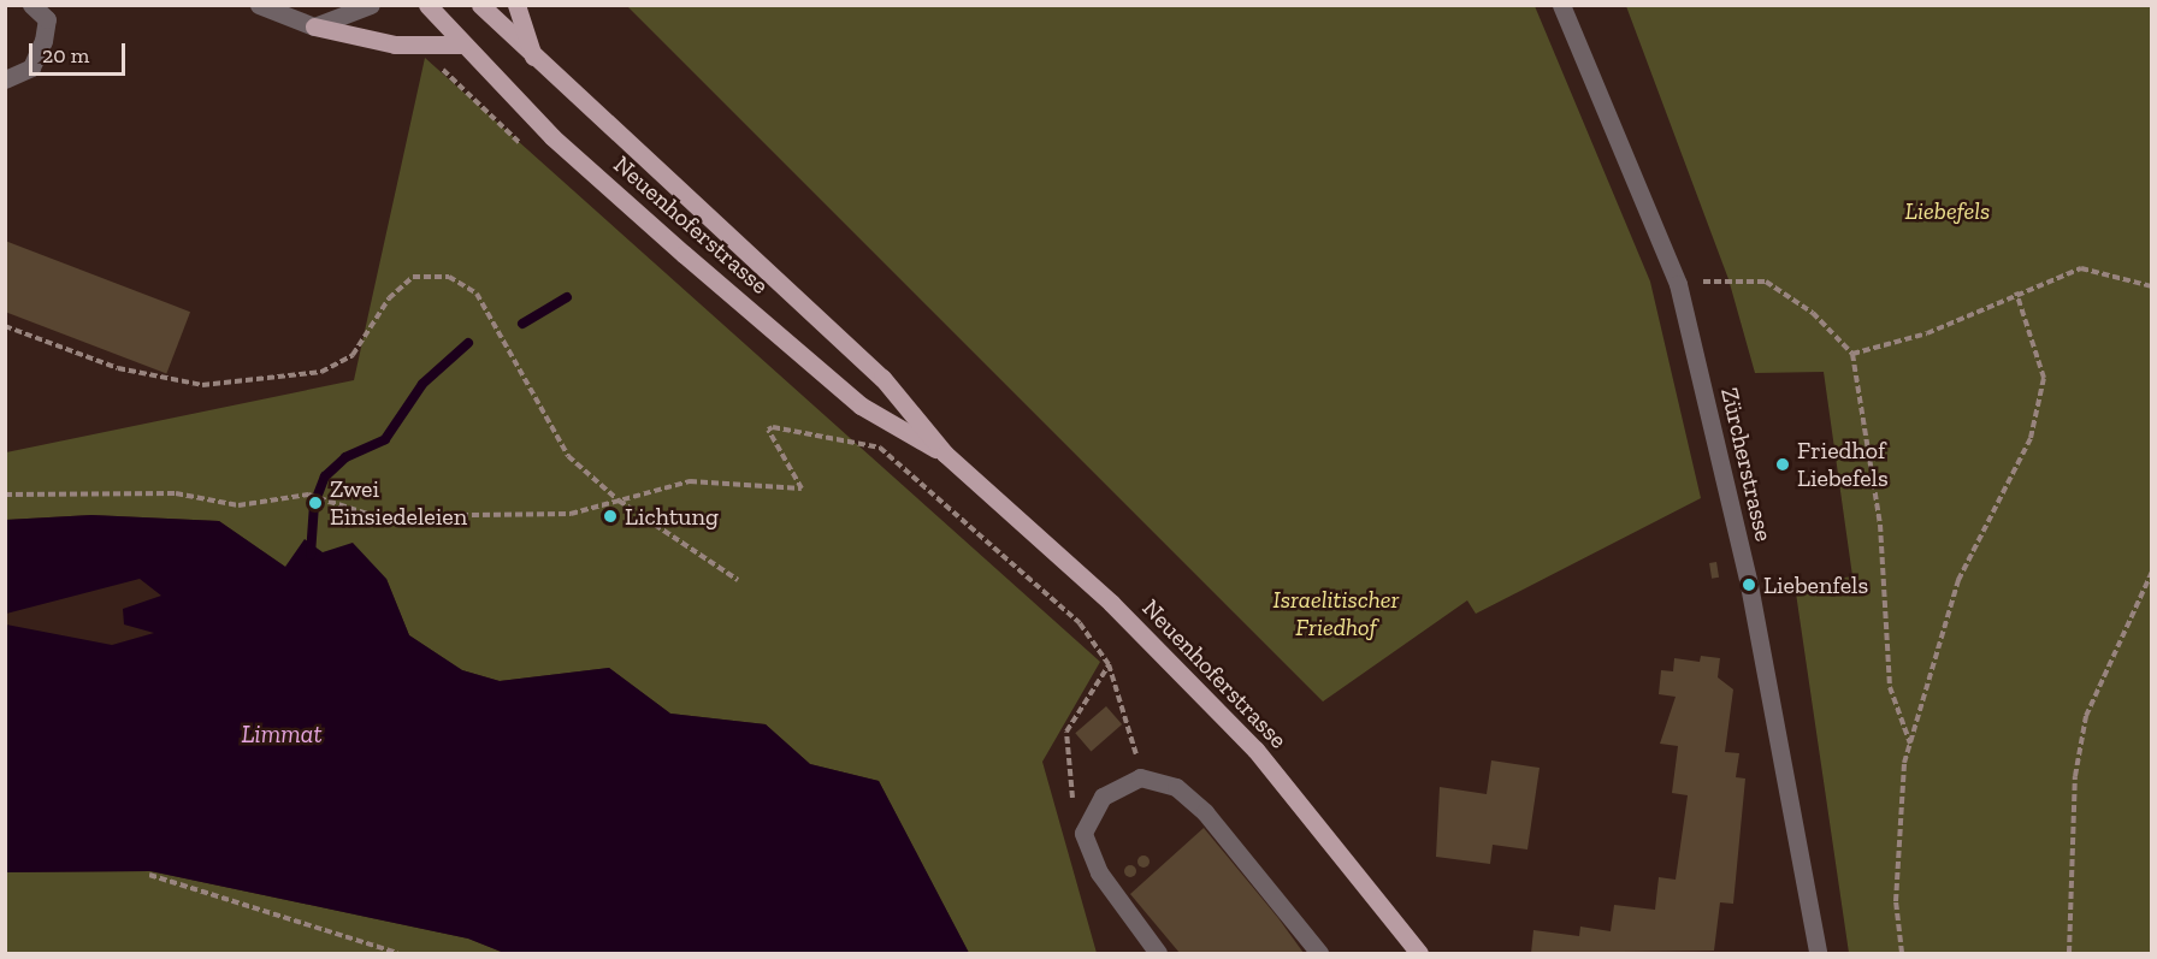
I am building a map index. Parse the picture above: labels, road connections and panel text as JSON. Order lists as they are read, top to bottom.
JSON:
{
  "streets": {
    "main road": ["Neuenhoferstrasse"],
    "street": ["Zürcherstrasse"]
  },
  "water": ["Limmat"],
  "parks": ["Liebefels", "Israelitischer Friedhof"],
  "places": [
    "Friedhof Liebefels",
    "Zwei Einsiedeleien",
    "Lichtung",
    "Liebenfels"
  ],
  "scale_bar": "20 m"
}
